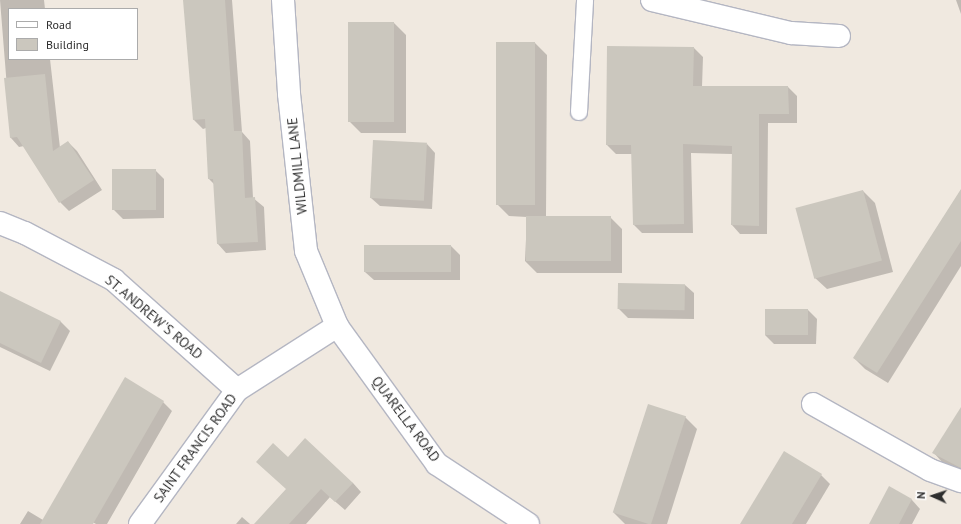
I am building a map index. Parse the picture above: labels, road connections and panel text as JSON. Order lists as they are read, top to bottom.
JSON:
{
  "streets": {
    "street": [
      "WILDMILL LANE",
      "ST. ANDREW'S ROAD",
      "QUARELLA ROAD",
      "SAINT FRANCIS ROAD"
    ]
  },
  "crossings": [
    ["WILDMILL LANE", "QUARELLA ROAD"],
    ["WILDMILL LANE", "SAINT FRANCIS ROAD"],
    ["ST. ANDREW'S ROAD", "SAINT FRANCIS ROAD"],
    ["QUARELLA ROAD", "SAINT FRANCIS ROAD"]
  ],
  "legend": ["Road", "Building"],
  "north": "left"
}
